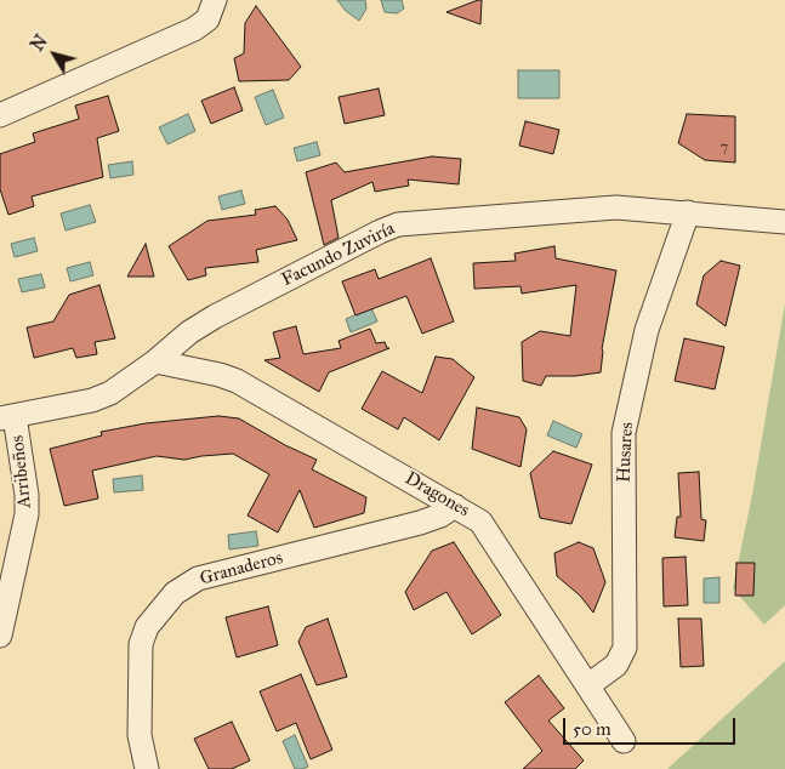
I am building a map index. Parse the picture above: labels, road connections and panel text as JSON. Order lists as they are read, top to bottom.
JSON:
{
  "streets": {
    "street": [
      "Facundo Zuviría",
      "Husares",
      "Arribeños",
      "Dragones",
      "Granaderos"
    ]
  },
  "crossings": [
    ["Facundo Zuviría", "Husares"],
    ["Facundo Zuviría", "Arribeños"],
    ["Facundo Zuviría", "Dragones"],
    ["Husares", "Dragones"],
    ["Dragones", "Granaderos"]
  ],
  "house_numbers": ["7"],
  "scale_bar": "50 m",
  "north": "top left"
}
